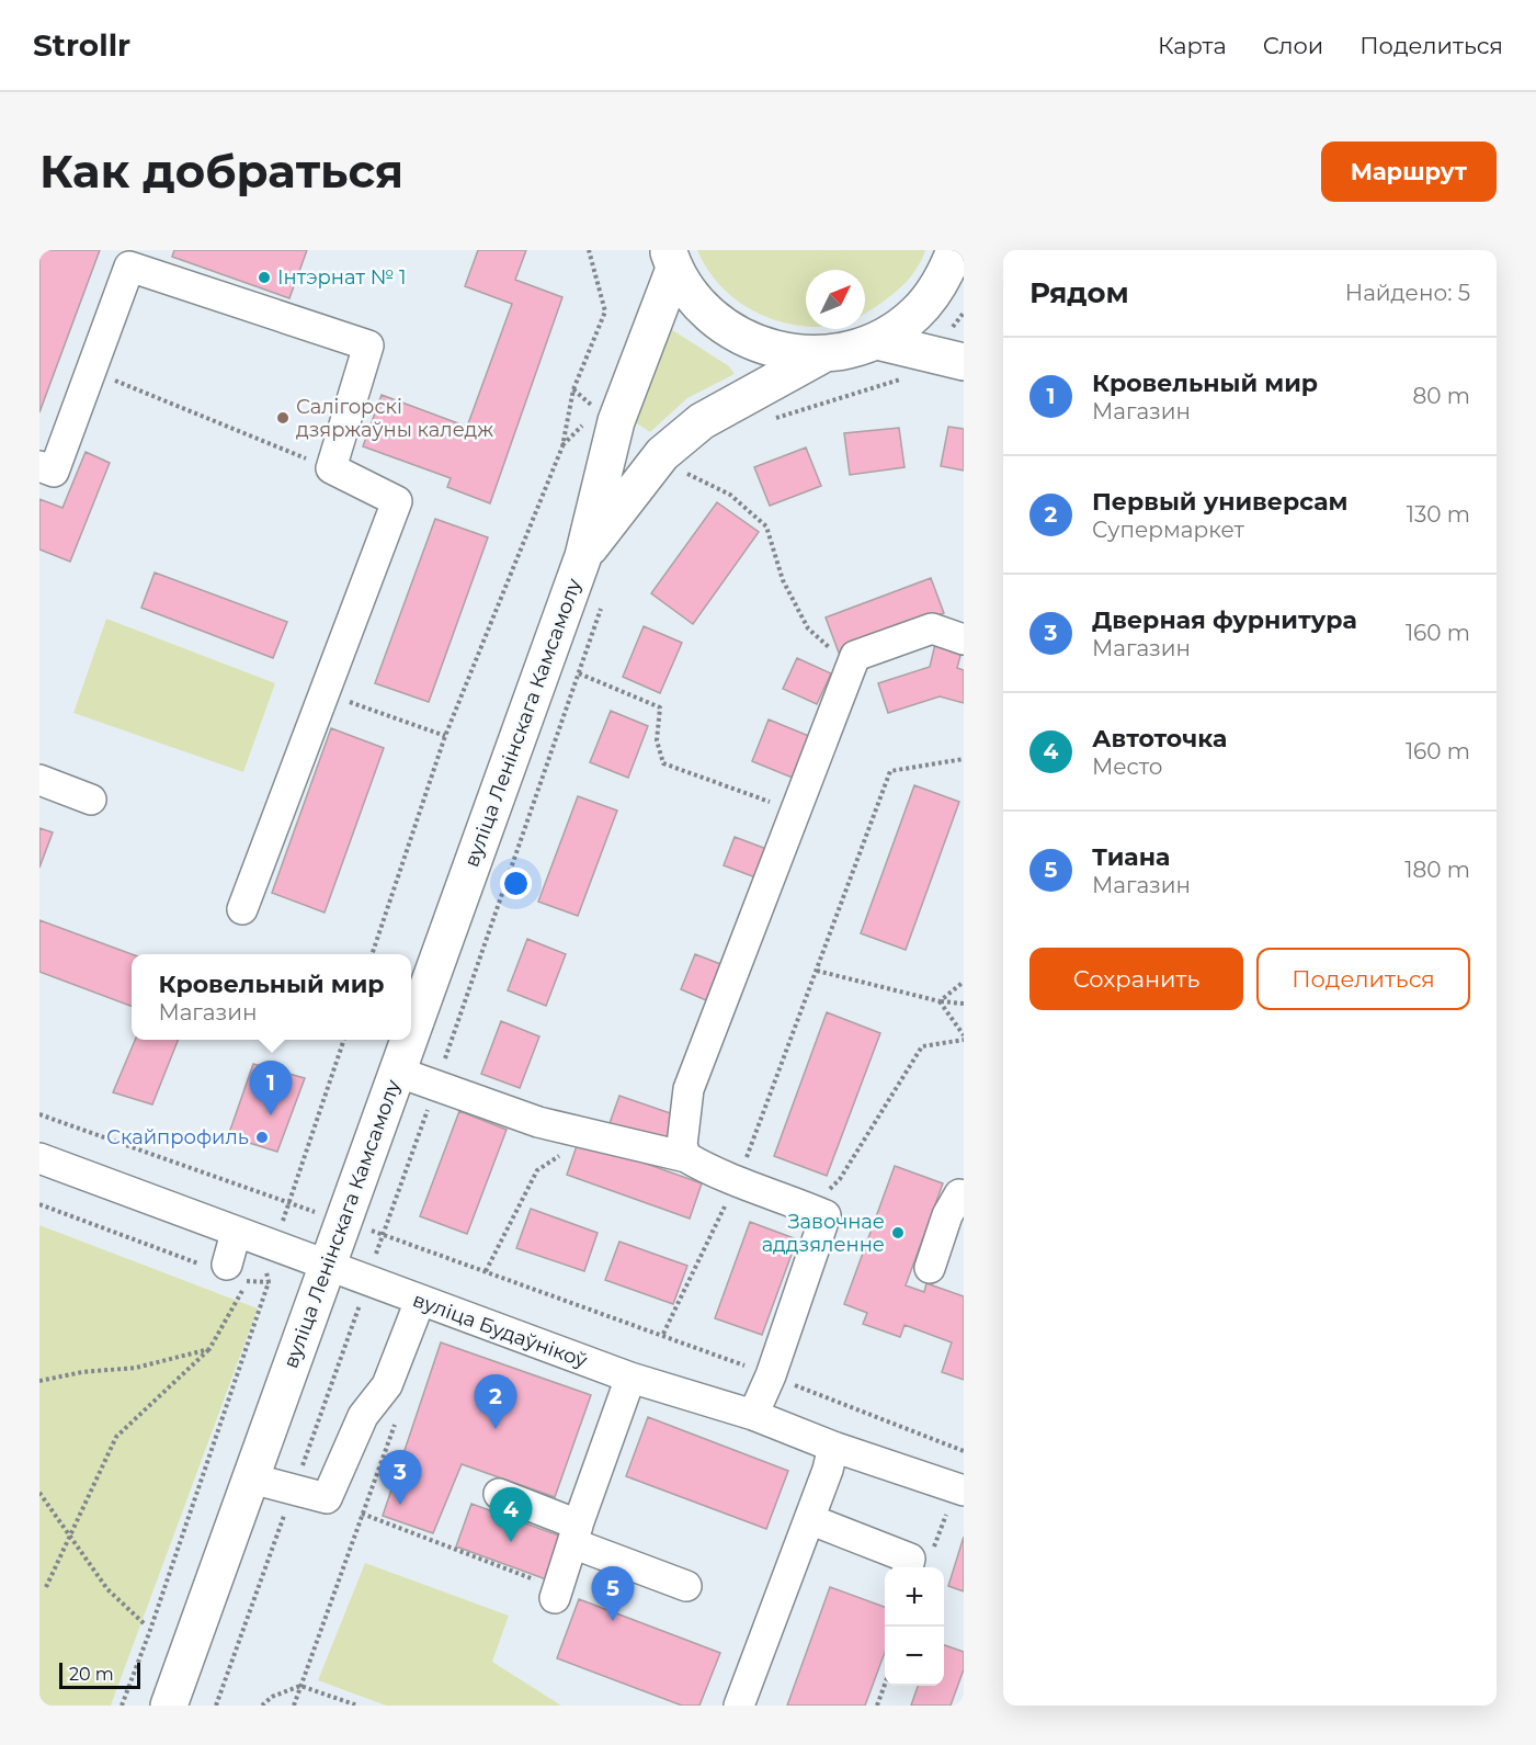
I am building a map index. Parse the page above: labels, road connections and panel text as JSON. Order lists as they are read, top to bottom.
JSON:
{
  "streets": {
    "main road": ["вуліца Ленінскага Камсамолу"],
    "street": ["вуліца Будаўнікоў"]
  },
  "crossings": [
    ["вуліца Ленінскага Камсамолу", "вуліца Будаўнікоў"]
  ],
  "places": [
    "Інтэрнат № 1",
    "Салігорскі дзяржаўны каледж",
    "Скайпрофиль",
    "Завочнае аддзяленне"
  ],
  "scale_bar": "20 m",
  "north": "top right",
  "page": {
    "header": "Strollr",
    "nav": ["Карта", "Слои", "Поделиться"],
    "buttons": [
      "Маршрут",
      ["Сохранить", "Поделиться"]
    ],
    "title": "Как добраться",
    "heading": ["Рядом", "Найдено: 5"],
    "list": [
      {
        "mark": "1",
        "name": "Кровельный мир",
        "note": "Магазин",
        "value": "80 m"
      },
      {
        "mark": "2",
        "name": "Первый универсам",
        "note": "Супермаркет",
        "value": "130 m"
      },
      {
        "mark": "3",
        "name": "Дверная фурнитура",
        "note": "Магазин",
        "value": "160 m"
      },
      {
        "mark": "4",
        "name": "Автоточка",
        "note": "Место",
        "value": "160 m"
      },
      {
        "mark": "5",
        "name": "Тиана",
        "note": "Магазин",
        "value": "180 m"
      }
    ],
    "popup": ["Кровельный мир", "Магазин"],
    "pins": [
      "1",
      "2",
      "3",
      "4",
      "5"
    ],
    "map_buttons": ["+", "−"],
    "scale": "20 m"
  }
}
